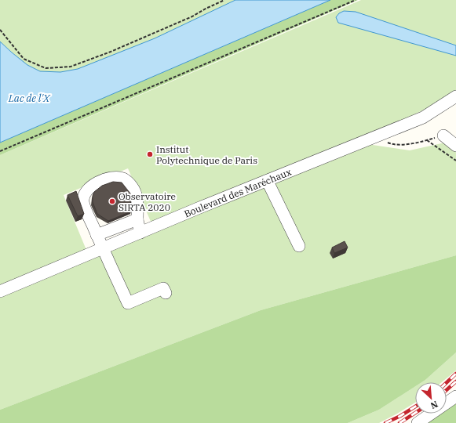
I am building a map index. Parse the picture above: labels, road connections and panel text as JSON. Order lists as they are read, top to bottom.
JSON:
{
  "streets": {
    "lane": ["Boulevard des Maréchaux"]
  },
  "water": ["Lac de l'X"],
  "places": ["Institut Polytechnique de Paris", "Observatoire SIRTA 2020"],
  "north": "bottom right"
}
